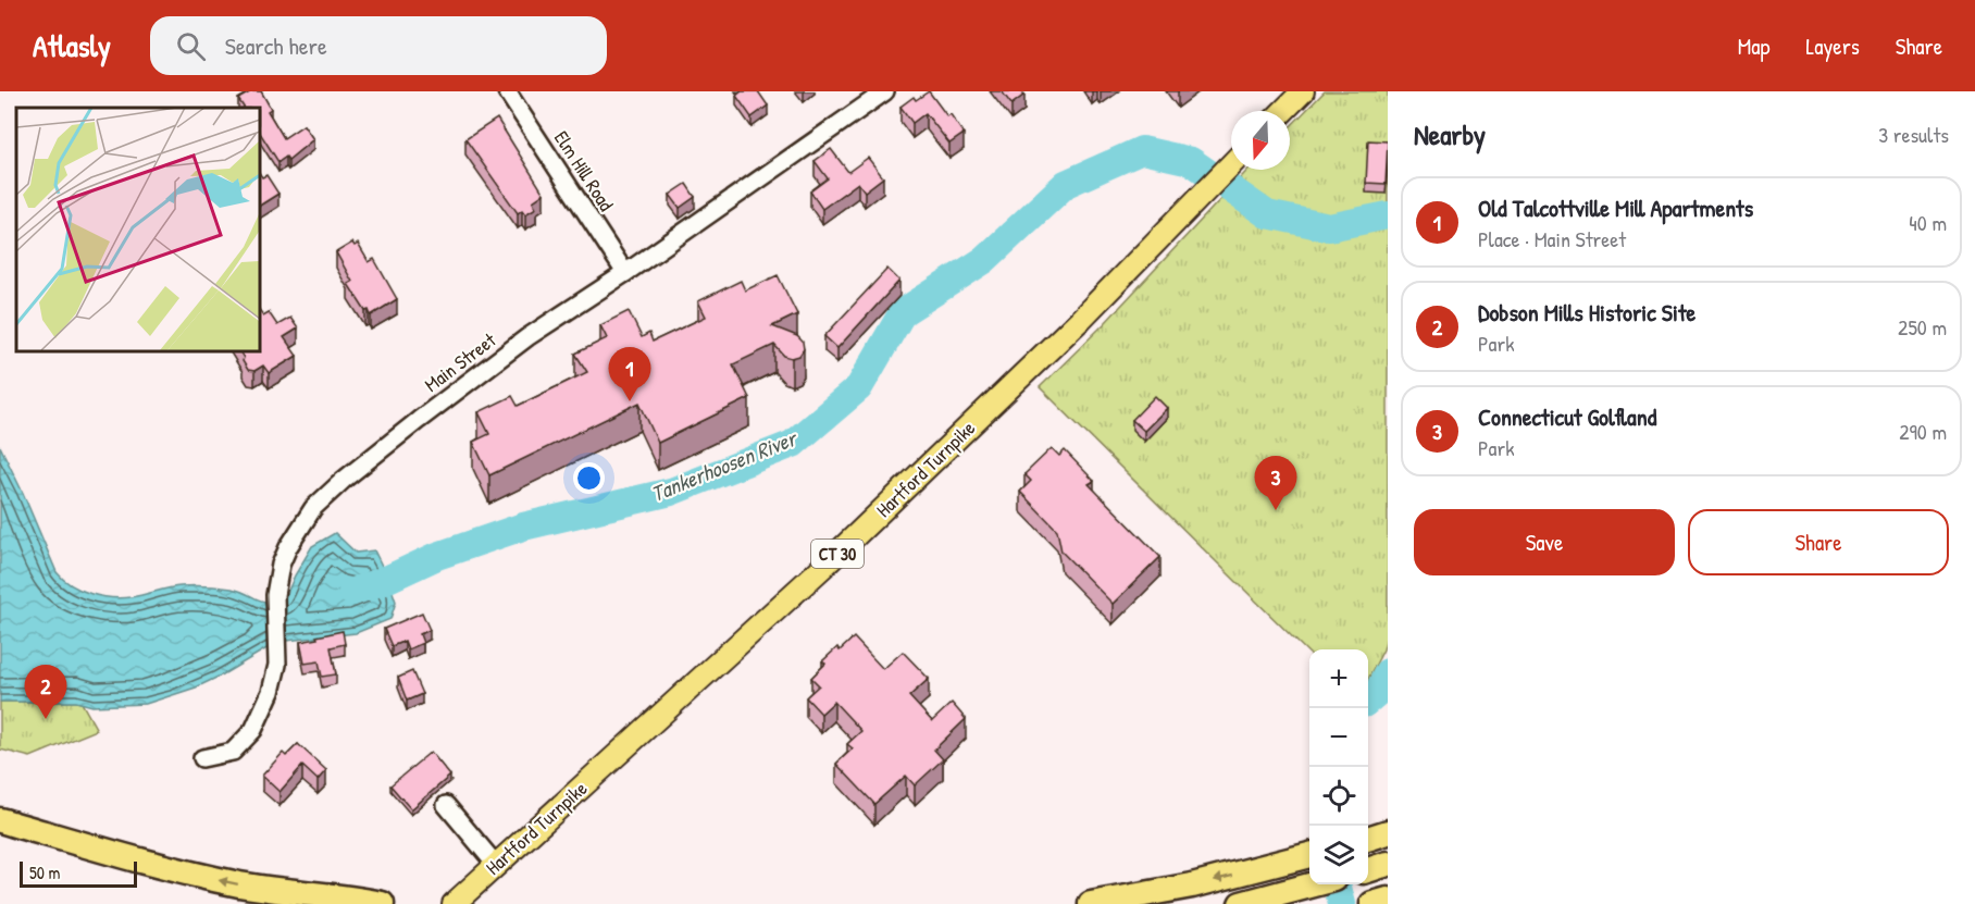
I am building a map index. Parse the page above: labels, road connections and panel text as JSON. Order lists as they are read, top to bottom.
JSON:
{
  "streets": {
    "main road": ["Hartford Turnpike", "CT 30"],
    "street": ["Elm Hill Road", "Main Street"]
  },
  "crossings": [
    ["Elm Hill Road", "Main Street"]
  ],
  "water": ["Tankerhoosen River"],
  "scale_bar": "50 m",
  "north": "bottom",
  "page": {
    "header": "Atlasly",
    "search": "Search here",
    "nav": ["Map", "Layers", "Share"],
    "heading": ["Nearby", "3 results"],
    "list": [
      {
        "mark": "1",
        "name": "Old Talcottville Mill Apartments",
        "note": "Place · Main Street",
        "value": "40 m"
      },
      {
        "mark": "2",
        "name": "Dobson Mills Historic Site",
        "note": "Park",
        "value": "250 m"
      },
      {
        "mark": "3",
        "name": "Connecticut Golfland",
        "note": "Park",
        "value": "290 m"
      }
    ],
    "pins": ["1", "3", "2"],
    "buttons": ["Save", "Share"],
    "map_buttons": ["+", "−"],
    "scale": "50 m"
  }
}
